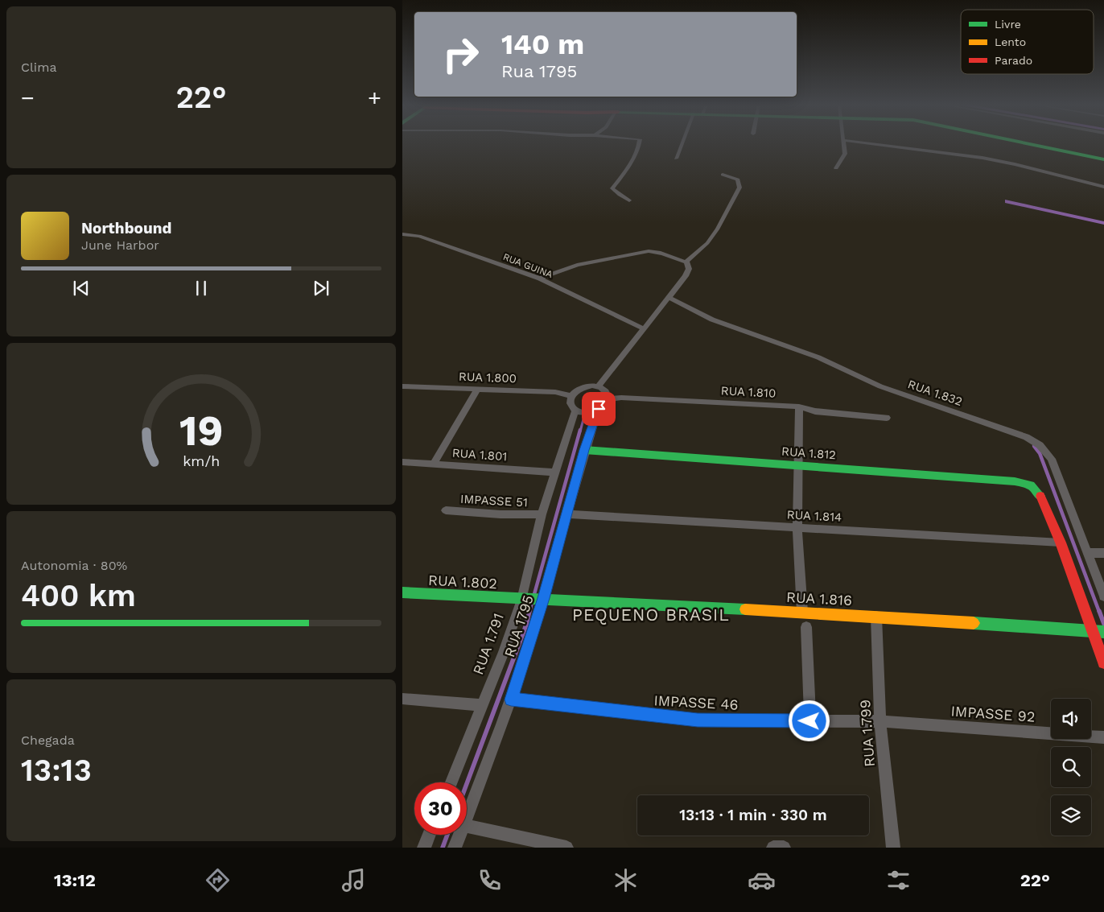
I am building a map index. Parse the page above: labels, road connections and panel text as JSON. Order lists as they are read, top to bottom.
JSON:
{
  "streets": {
    "street": [
      "RUA GUINA",
      "RUA 1.800",
      "RUA 1.810",
      "RUA 1.832",
      "RUA 1.812",
      "RUA 1.801",
      "IMPASSE 51",
      "RUA 1.814",
      "RUA 1.802",
      "RUA 1.816",
      "RUA 1795",
      "RUA 1.791",
      "IMPASSE 46",
      "IMPASSE 92",
      "RUA 1.799"
    ]
  },
  "crossings": [
    ["RUA 1.800", "RUA 1.810"],
    ["RUA 1.800", "RUA 1795"],
    ["RUA 1.800", "RUA 1.791"],
    ["RUA 1.810", "RUA 1795"],
    ["RUA 1.810", "RUA 1.791"],
    ["RUA 1.812", "RUA 1.814"],
    ["RUA 1.812", "RUA 1795"],
    ["RUA 1.801", "RUA 1.791"],
    ["IMPASSE 51", "RUA 1.791"],
    ["RUA 1.814", "RUA 1795"],
    ["RUA 1.802", "RUA 1.816"],
    ["RUA 1.802", "RUA 1795"],
    ["RUA 1.802", "RUA 1.791"],
    ["RUA 1.816", "RUA 1795"],
    ["RUA 1.816", "RUA 1.799"],
    ["RUA 1795", "RUA 1.791"],
    ["RUA 1795", "IMPASSE 46"],
    ["IMPASSE 46", "IMPASSE 92"],
    ["IMPASSE 46", "RUA 1.799"],
    ["IMPASSE 92", "RUA 1.799"]
  ],
  "districts": ["PEQUENO BRASIL"],
  "legend": ["Livre", "Lento", "Parado"],
  "page": {
    "tile": [
      "Clima",
      ["Autonomia · 80%", "400 km"],
      ["Chegada", "13:13"]
    ],
    "turn": ["140 m", "Rua 1795"],
    "heat": ["−", "22°", "+"],
    "song": ["Northbound", "June Harbor"],
    "limit": "30",
    "trip": "13:13 · 1 min · 330 m",
    "tabs": ["13:12", "22°"],
    "gauge": ["19", "km/h"]
  }
}
